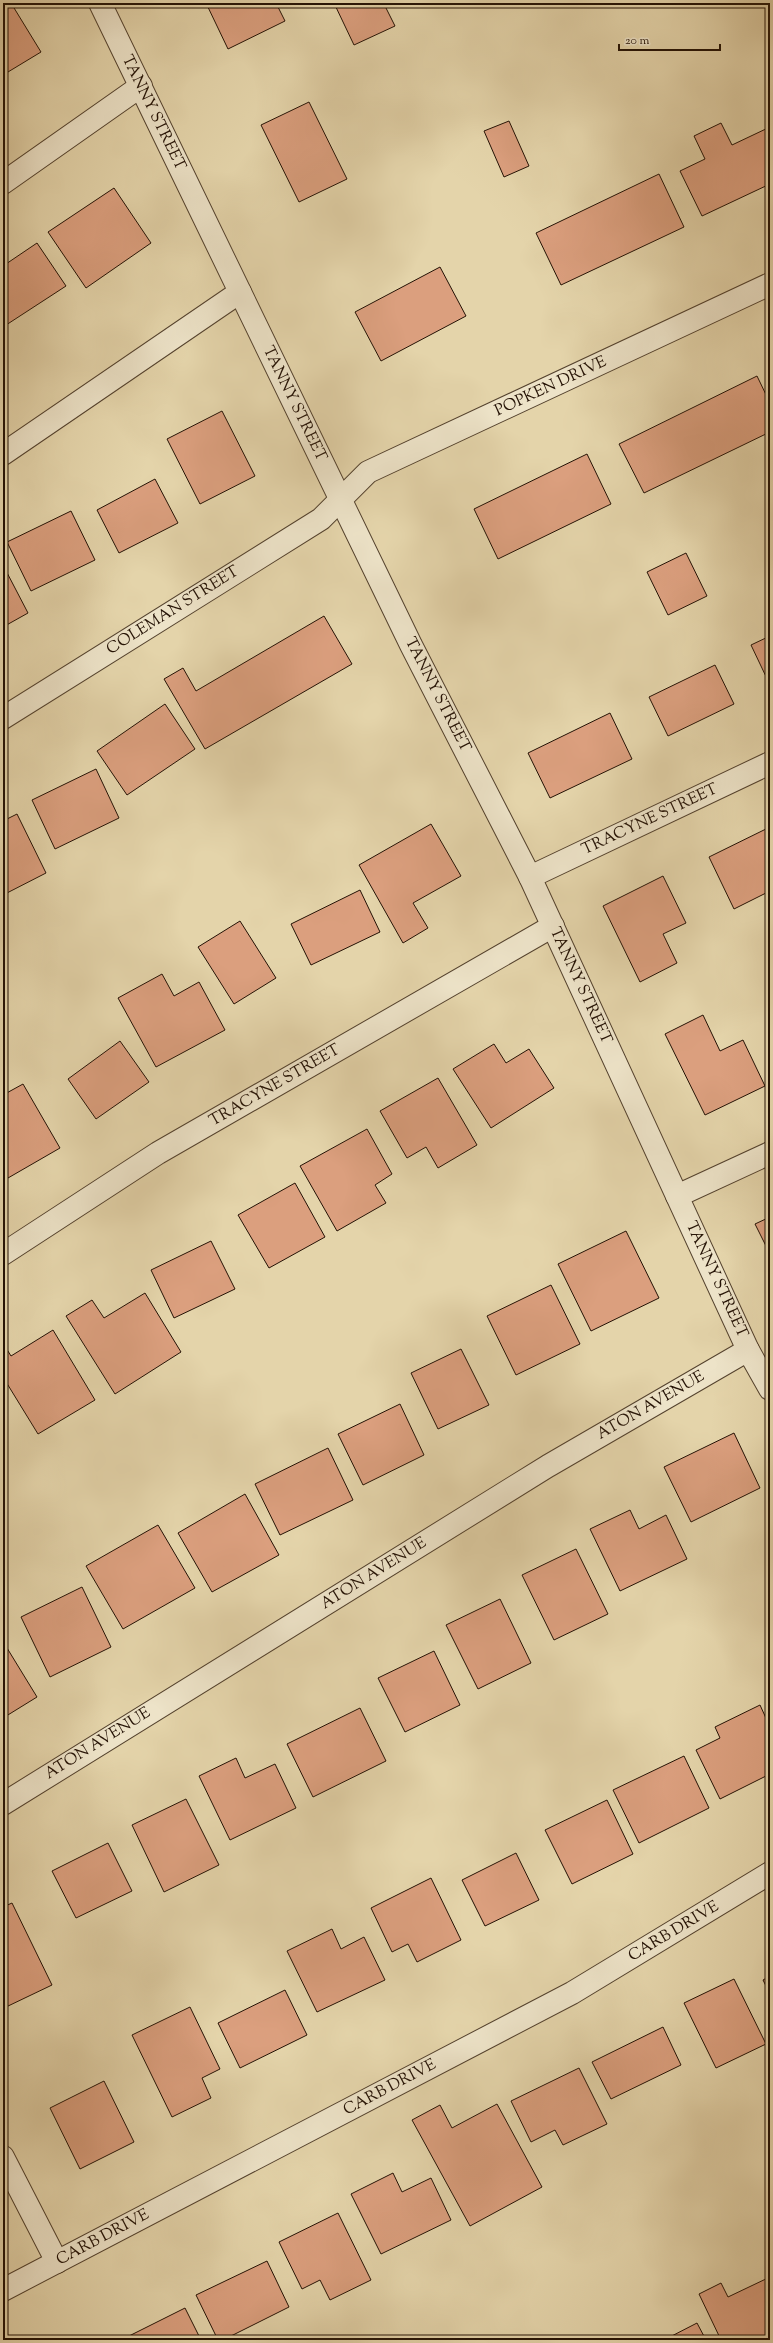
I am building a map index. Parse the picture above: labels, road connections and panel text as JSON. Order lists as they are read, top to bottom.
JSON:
{
  "streets": {
    "street": [
      "TANNY STREET",
      "POPKEN DRIVE",
      "COLEMAN STREET",
      "TRACYNE STREET",
      "ATON AVENUE",
      "CARB DRIVE"
    ]
  },
  "crossings": [
    ["TANNY STREET", "POPKEN DRIVE"],
    ["TANNY STREET", "COLEMAN STREET"],
    ["TANNY STREET", "TRACYNE STREET"],
    ["TANNY STREET", "ATON AVENUE"],
    ["POPKEN DRIVE", "COLEMAN STREET"]
  ],
  "scale_bar": "20 m"
}
